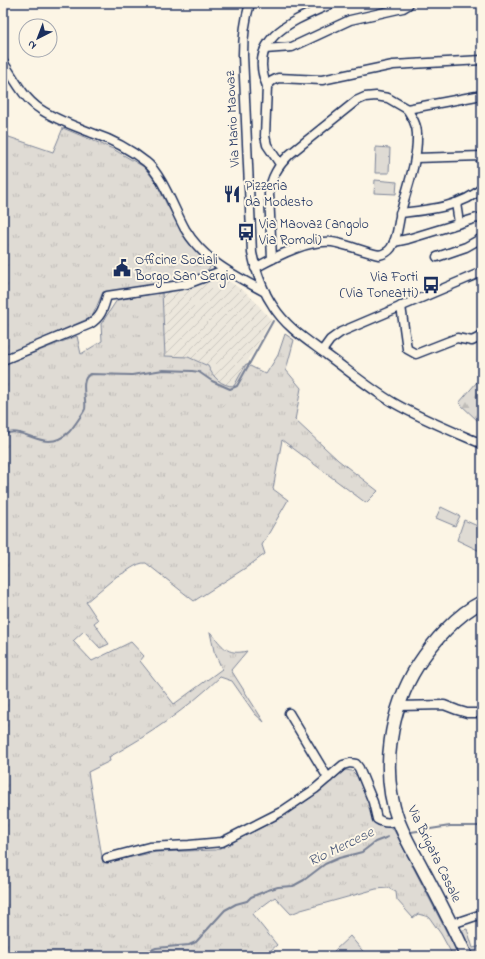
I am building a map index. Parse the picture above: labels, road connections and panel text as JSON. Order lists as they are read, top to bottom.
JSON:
{
  "streets": {
    "main road": ["Via Brigata Casale"],
    "street": ["Via Mario Maovaz"]
  },
  "water": ["Rio Mercese"],
  "places": {
    "restaurant": ["Pizzeria da Modesto"],
    "bus stop": ["Via Maovaz (angolo Via Romoli)", "Via Forti (Via Toneatti)"],
    "public building": ["Officine Sociali Borgo San Sergio"]
  },
  "north": "bottom left"
}
